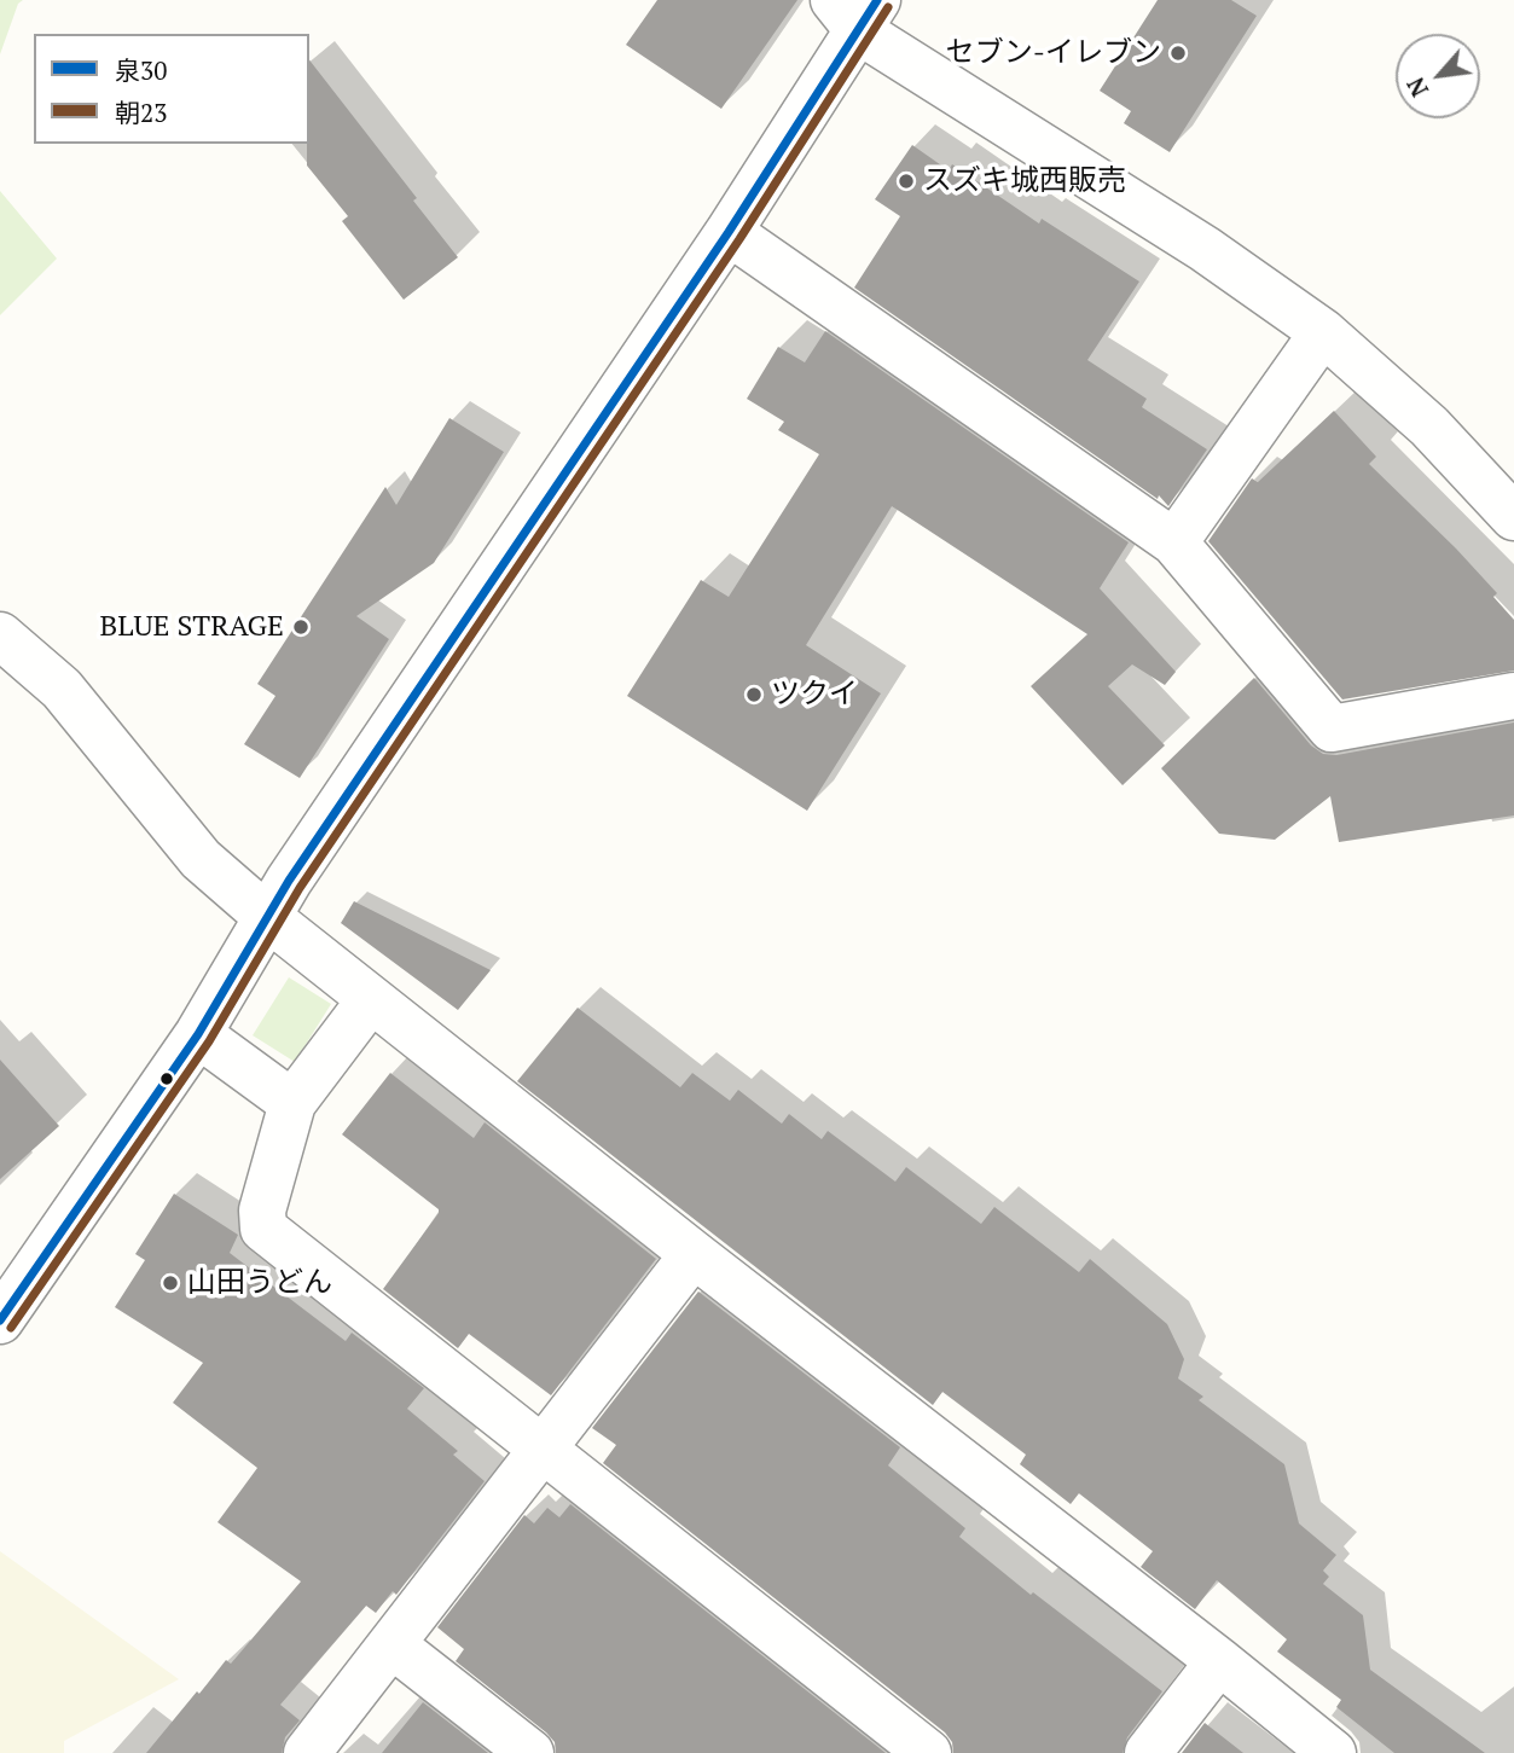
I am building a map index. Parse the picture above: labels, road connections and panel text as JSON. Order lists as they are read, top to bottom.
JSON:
{
  "places": [
    "セブン-イレブン",
    "スズキ城西販売",
    "BLUE STRAGE",
    "ツクイ",
    "山田うどん"
  ],
  "lines": ["transit line 泉30", "transit line 朝23"],
  "legend": ["泉30", "朝23"],
  "north": "bottom left"
}
